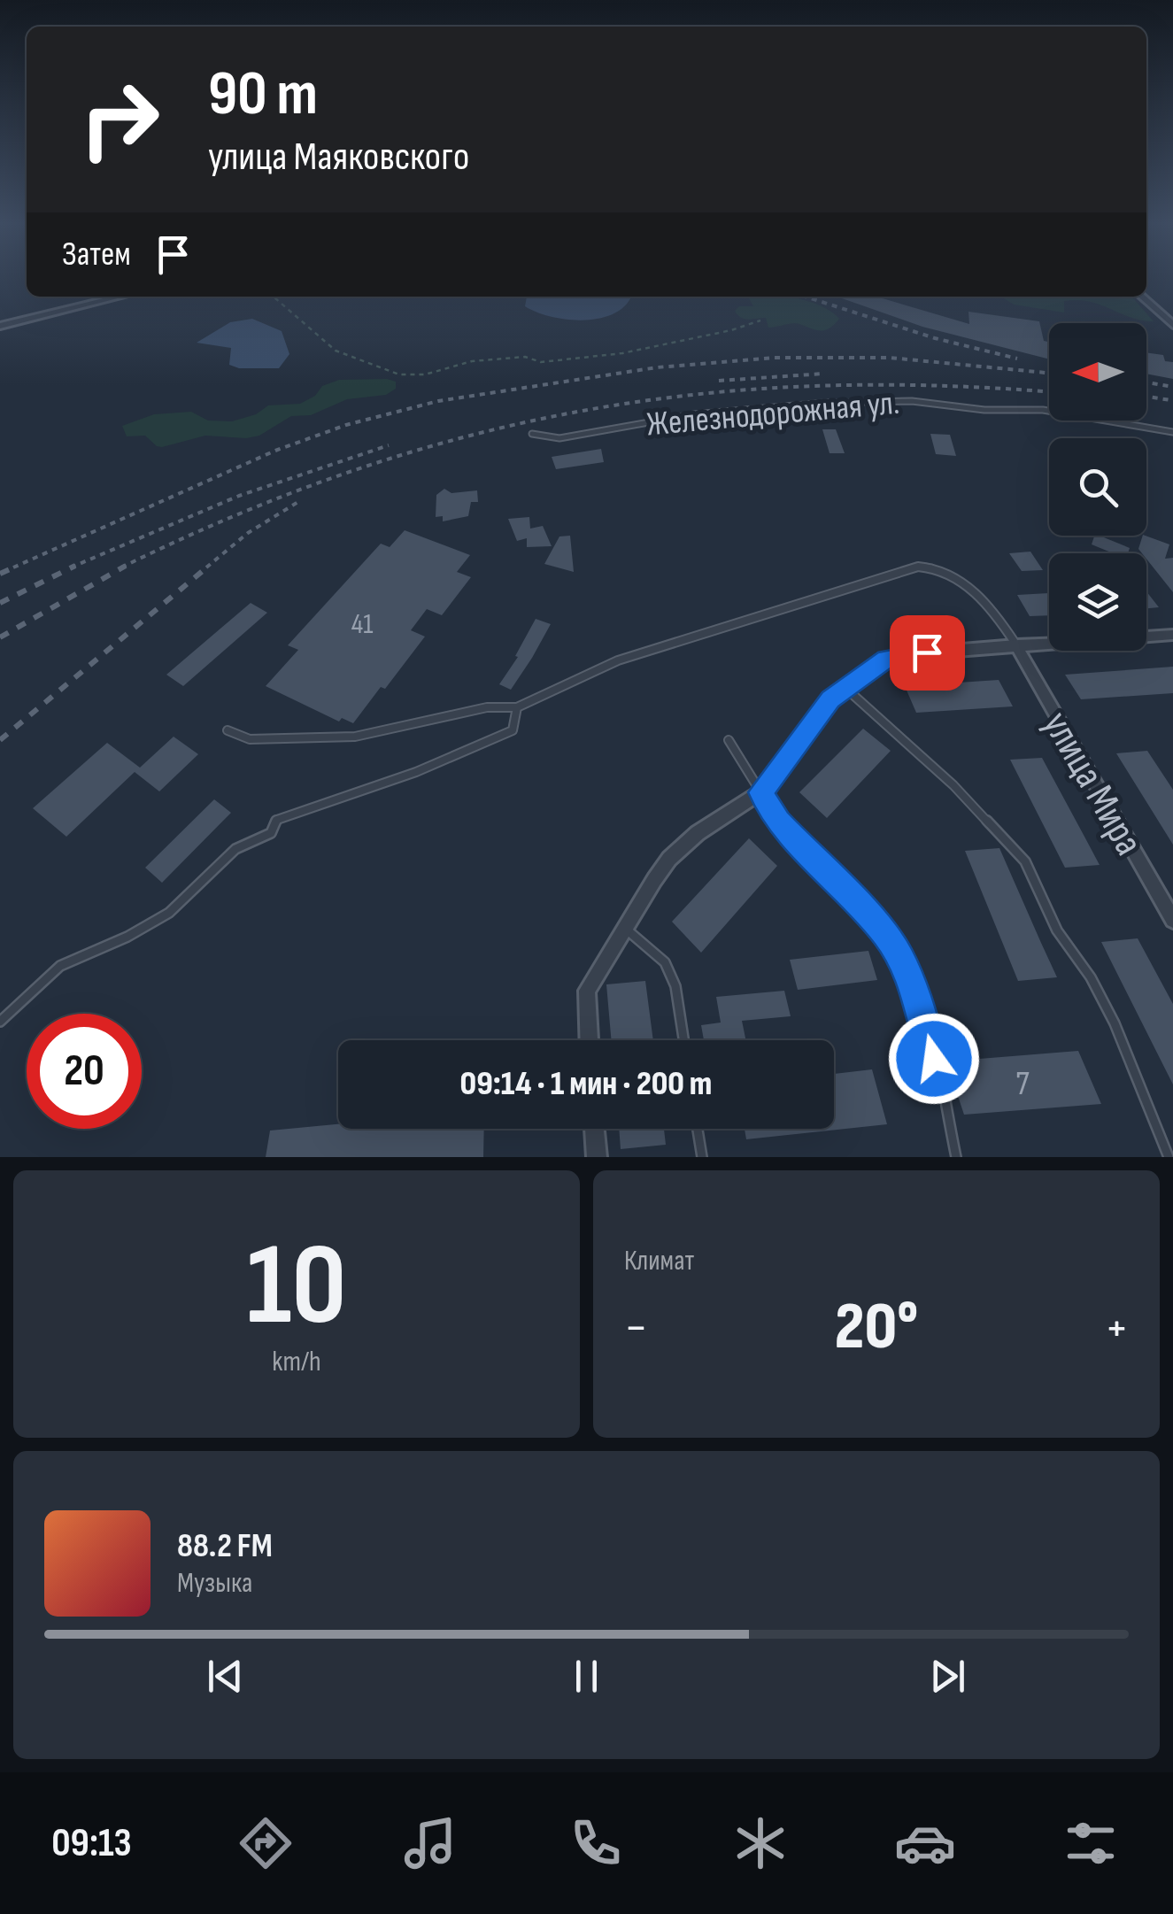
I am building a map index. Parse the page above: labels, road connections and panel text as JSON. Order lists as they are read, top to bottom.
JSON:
{
  "streets": {
    "street": ["улица Мира"],
    "lane": ["Железнодорожная ул."]
  },
  "house_numbers": ["41", "7"],
  "north": "left",
  "page": {
    "turn": ["90 m", "улица Маяковского"],
    "then": "Затем",
    "limit": "20",
    "trip": "09:14 · 1 мин · 200 m",
    "tile": [
      ["10", "km/h"],
      "Климат"
    ],
    "heat": ["−", "20°", "+"],
    "song": ["88.2 FM", "Музыка"],
    "tabs": "09:13"
  }
}
